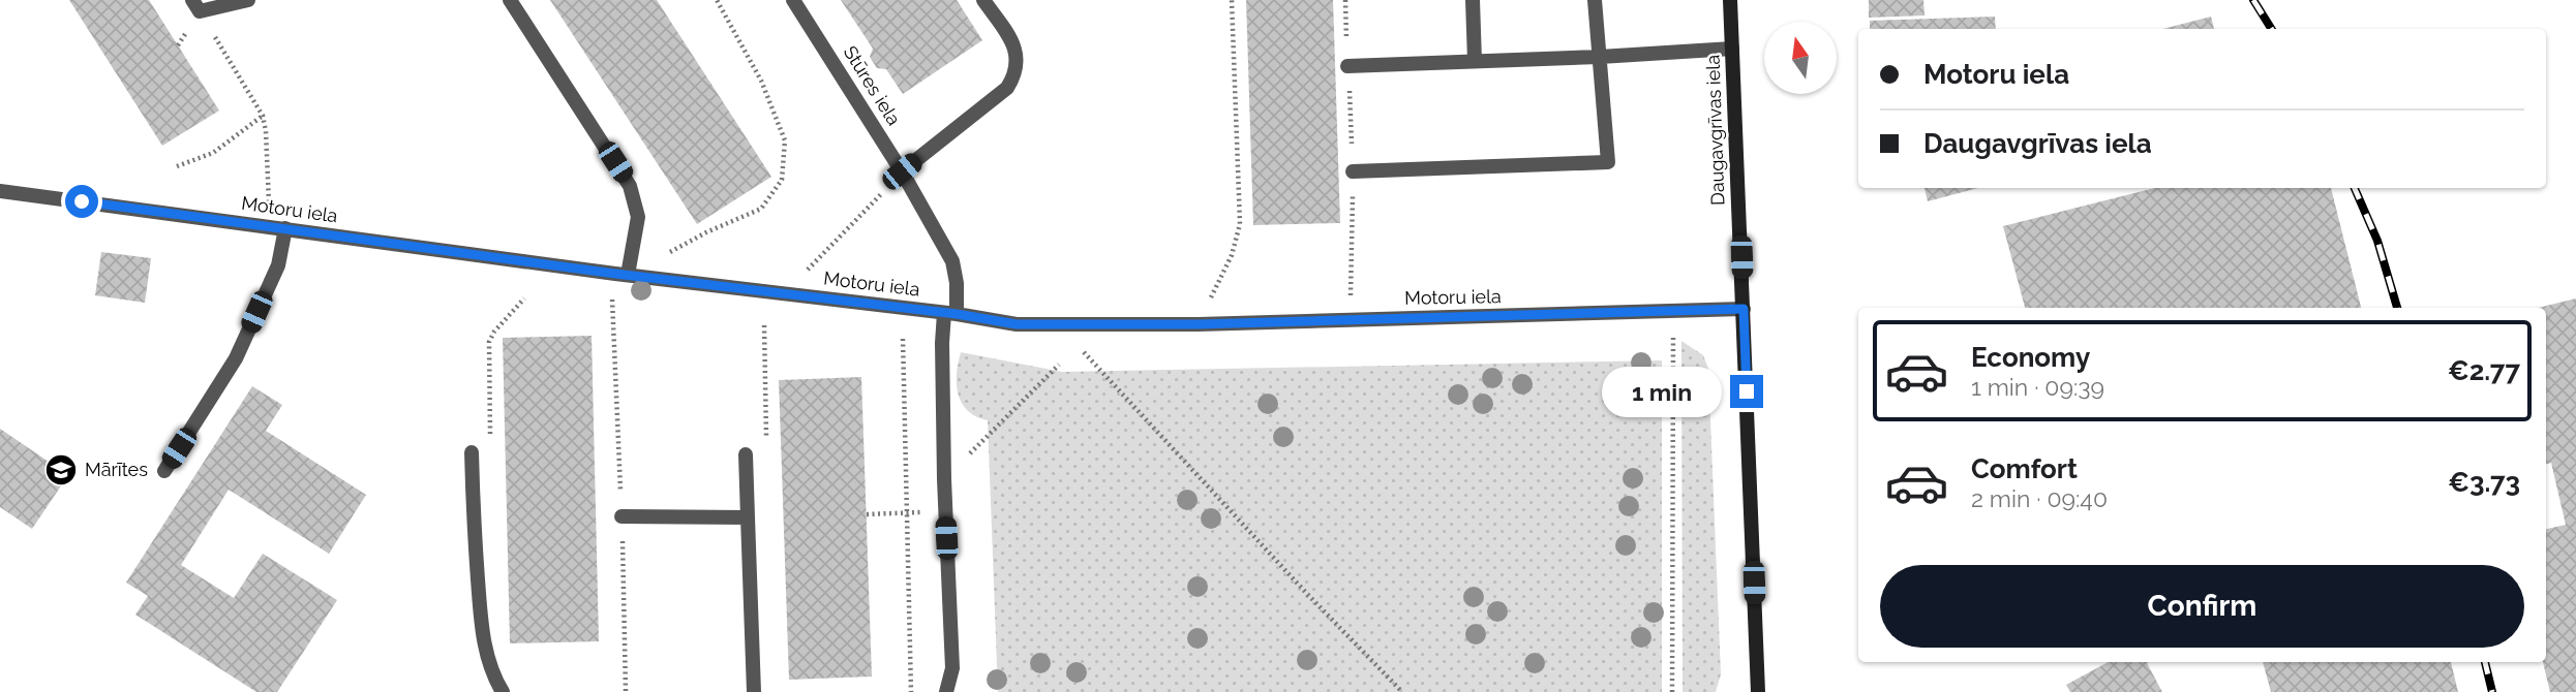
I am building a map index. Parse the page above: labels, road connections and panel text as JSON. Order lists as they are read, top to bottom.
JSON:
{
  "streets": {
    "main road": ["Daugavgrīvas iela"],
    "street": ["Stūres iela", "Motoru iela"]
  },
  "crossings": [
    ["Stūres iela", "Motoru iela"],
    ["Daugavgrīvas iela", "Motoru iela"]
  ],
  "places": {
    "school or university": ["Mārītes"]
  },
  "north": "top",
  "page": {
    "banner": ["Motoru iela", "Daugavgrīvas iela"],
    "list": [
      {
        "name": "Economy",
        "note": "1 min · 09:39",
        "value": "€2.77"
      },
      {
        "name": "Comfort",
        "note": "2 min · 09:40",
        "value": "€3.73"
      }
    ],
    "bubble": "1 min",
    "buttons": "Confirm"
  }
}
